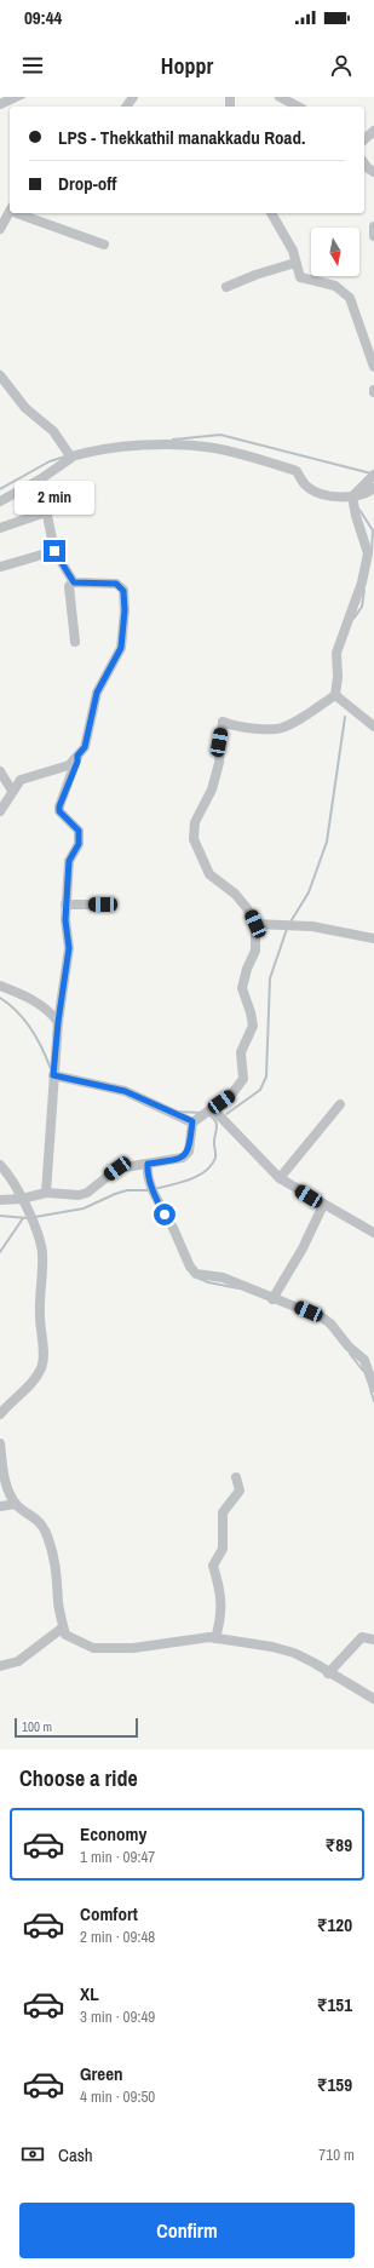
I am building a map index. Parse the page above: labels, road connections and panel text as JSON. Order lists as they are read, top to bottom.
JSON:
{
  "scale_bar": "100 m",
  "north": "bottom",
  "page": {
    "status": "09:44",
    "header": "Hoppr",
    "banner": ["LPS - Thekkathil manakkadu Road.", "Drop-off"],
    "bubble": "2 min",
    "scale": "100 m",
    "heading": "Choose a ride",
    "list": [
      {
        "name": "Economy",
        "note": "1 min · 09:47",
        "value": "₹89"
      },
      {
        "name": "Comfort",
        "note": "2 min · 09:48",
        "value": "₹120"
      },
      {
        "name": "XL",
        "note": "3 min · 09:49",
        "value": "₹151"
      },
      {
        "name": "Green",
        "note": "4 min · 09:50",
        "value": "₹159"
      }
    ],
    "pay": ["Cash", "710 m"],
    "buttons": "Confirm"
  }
}
